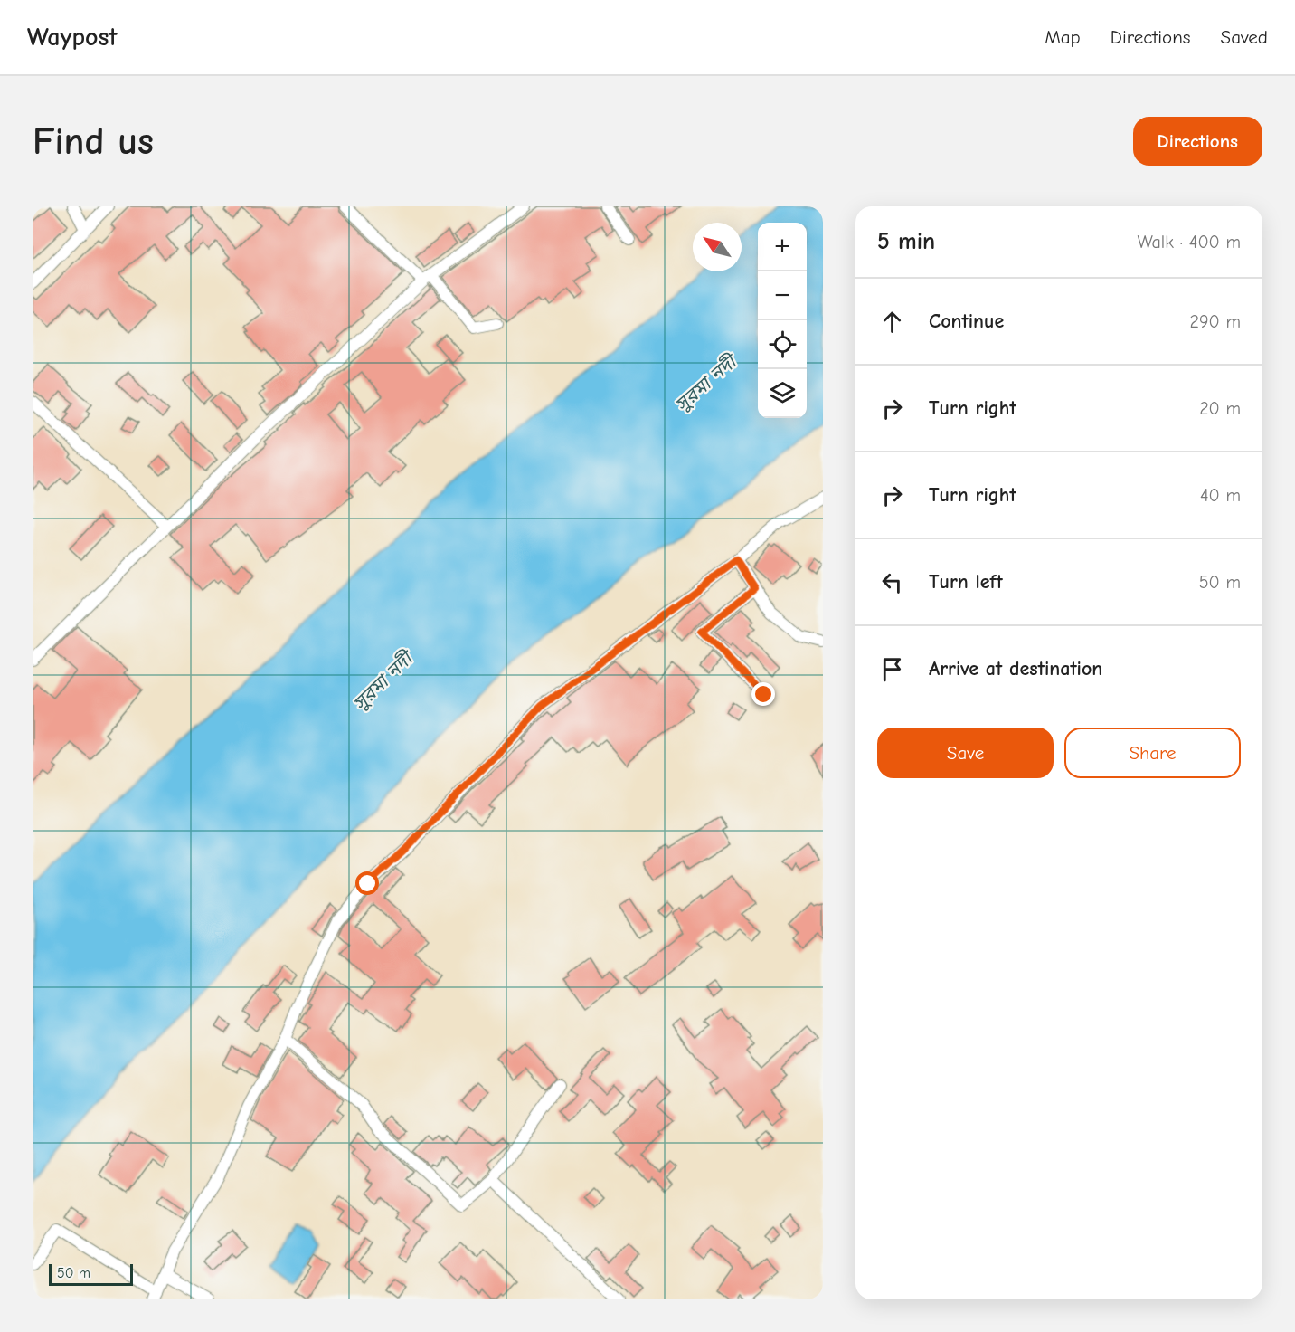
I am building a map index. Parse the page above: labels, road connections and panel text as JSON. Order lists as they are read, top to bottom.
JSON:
{
  "water": ["সুরমা নদী"],
  "scale_bar": "50 m",
  "north": "top left",
  "page": {
    "header": "Waypost",
    "nav": ["Map", "Directions", "Saved"],
    "buttons": [
      "Directions",
      ["Save", "Share"]
    ],
    "title": "Find us",
    "heading": ["5 min", "Walk · 400 m"],
    "map_buttons": ["+", "−"],
    "list": [
      ["Continue", "290 m"],
      ["Turn right", "20 m"],
      ["Turn right", "40 m"],
      ["Turn left", "50 m"],
      "Arrive at destination"
    ],
    "scale": "50 m"
  }
}
